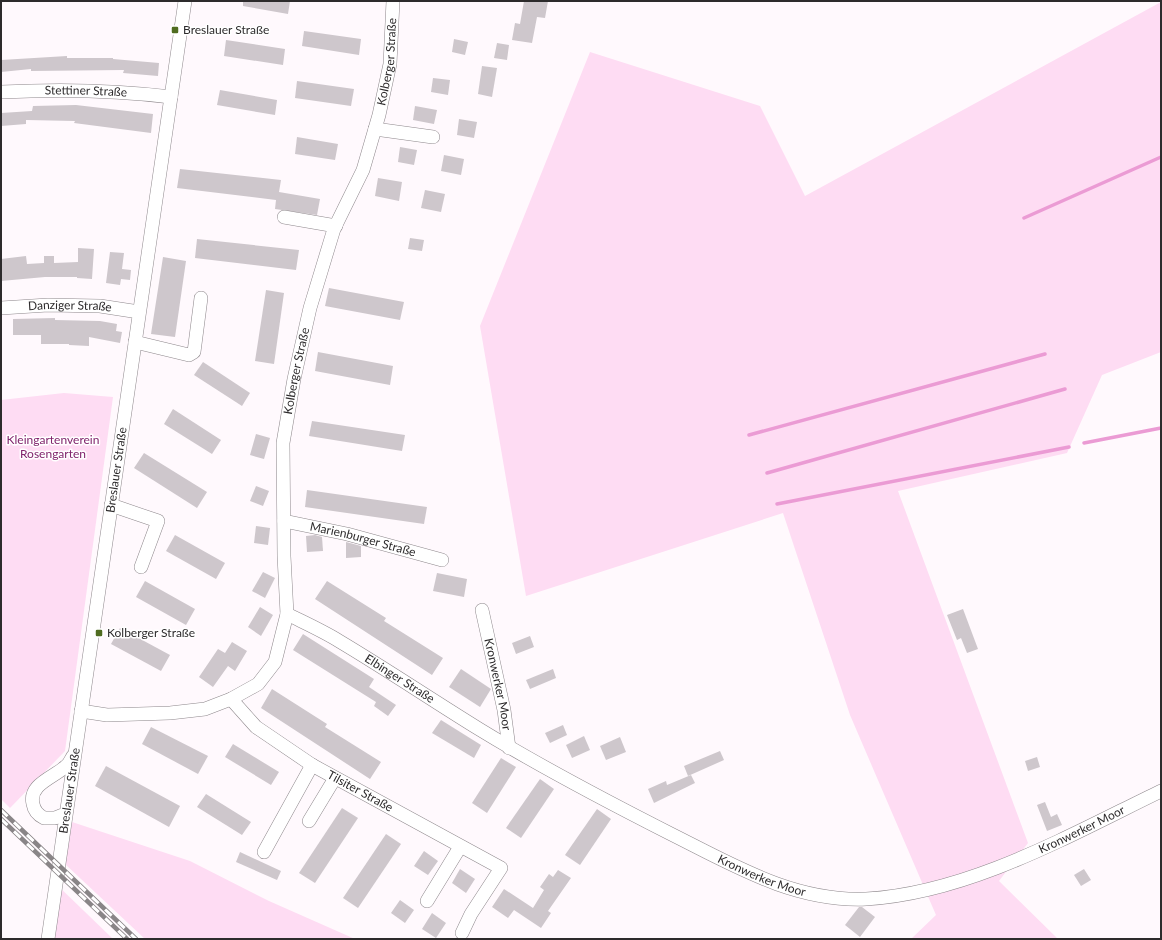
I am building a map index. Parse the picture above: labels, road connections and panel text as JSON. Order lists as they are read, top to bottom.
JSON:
{
  "streets": {
    "street": [
      "Kolberger Straße",
      "Stettiner Straße",
      "Danziger Straße",
      "Breslauer Straße",
      "Marienburger Straße",
      "Elbinger Straße",
      "Kronwerker Moor",
      "Tilsiter Straße"
    ]
  },
  "crossings": [
    ["Kolberger Straße", "Breslauer Straße"],
    ["Kolberger Straße", "Marienburger Straße"],
    ["Kolberger Straße", "Elbinger Straße"],
    ["Kolberger Straße", "Tilsiter Straße"],
    ["Stettiner Straße", "Breslauer Straße"],
    ["Danziger Straße", "Breslauer Straße"],
    ["Elbinger Straße", "Kronwerker Moor"]
  ],
  "parks": ["Kleingartenverein Rosengarten"],
  "places": {
    "transit": ["Breslauer Straße", "Kolberger Straße"]
  }
}
